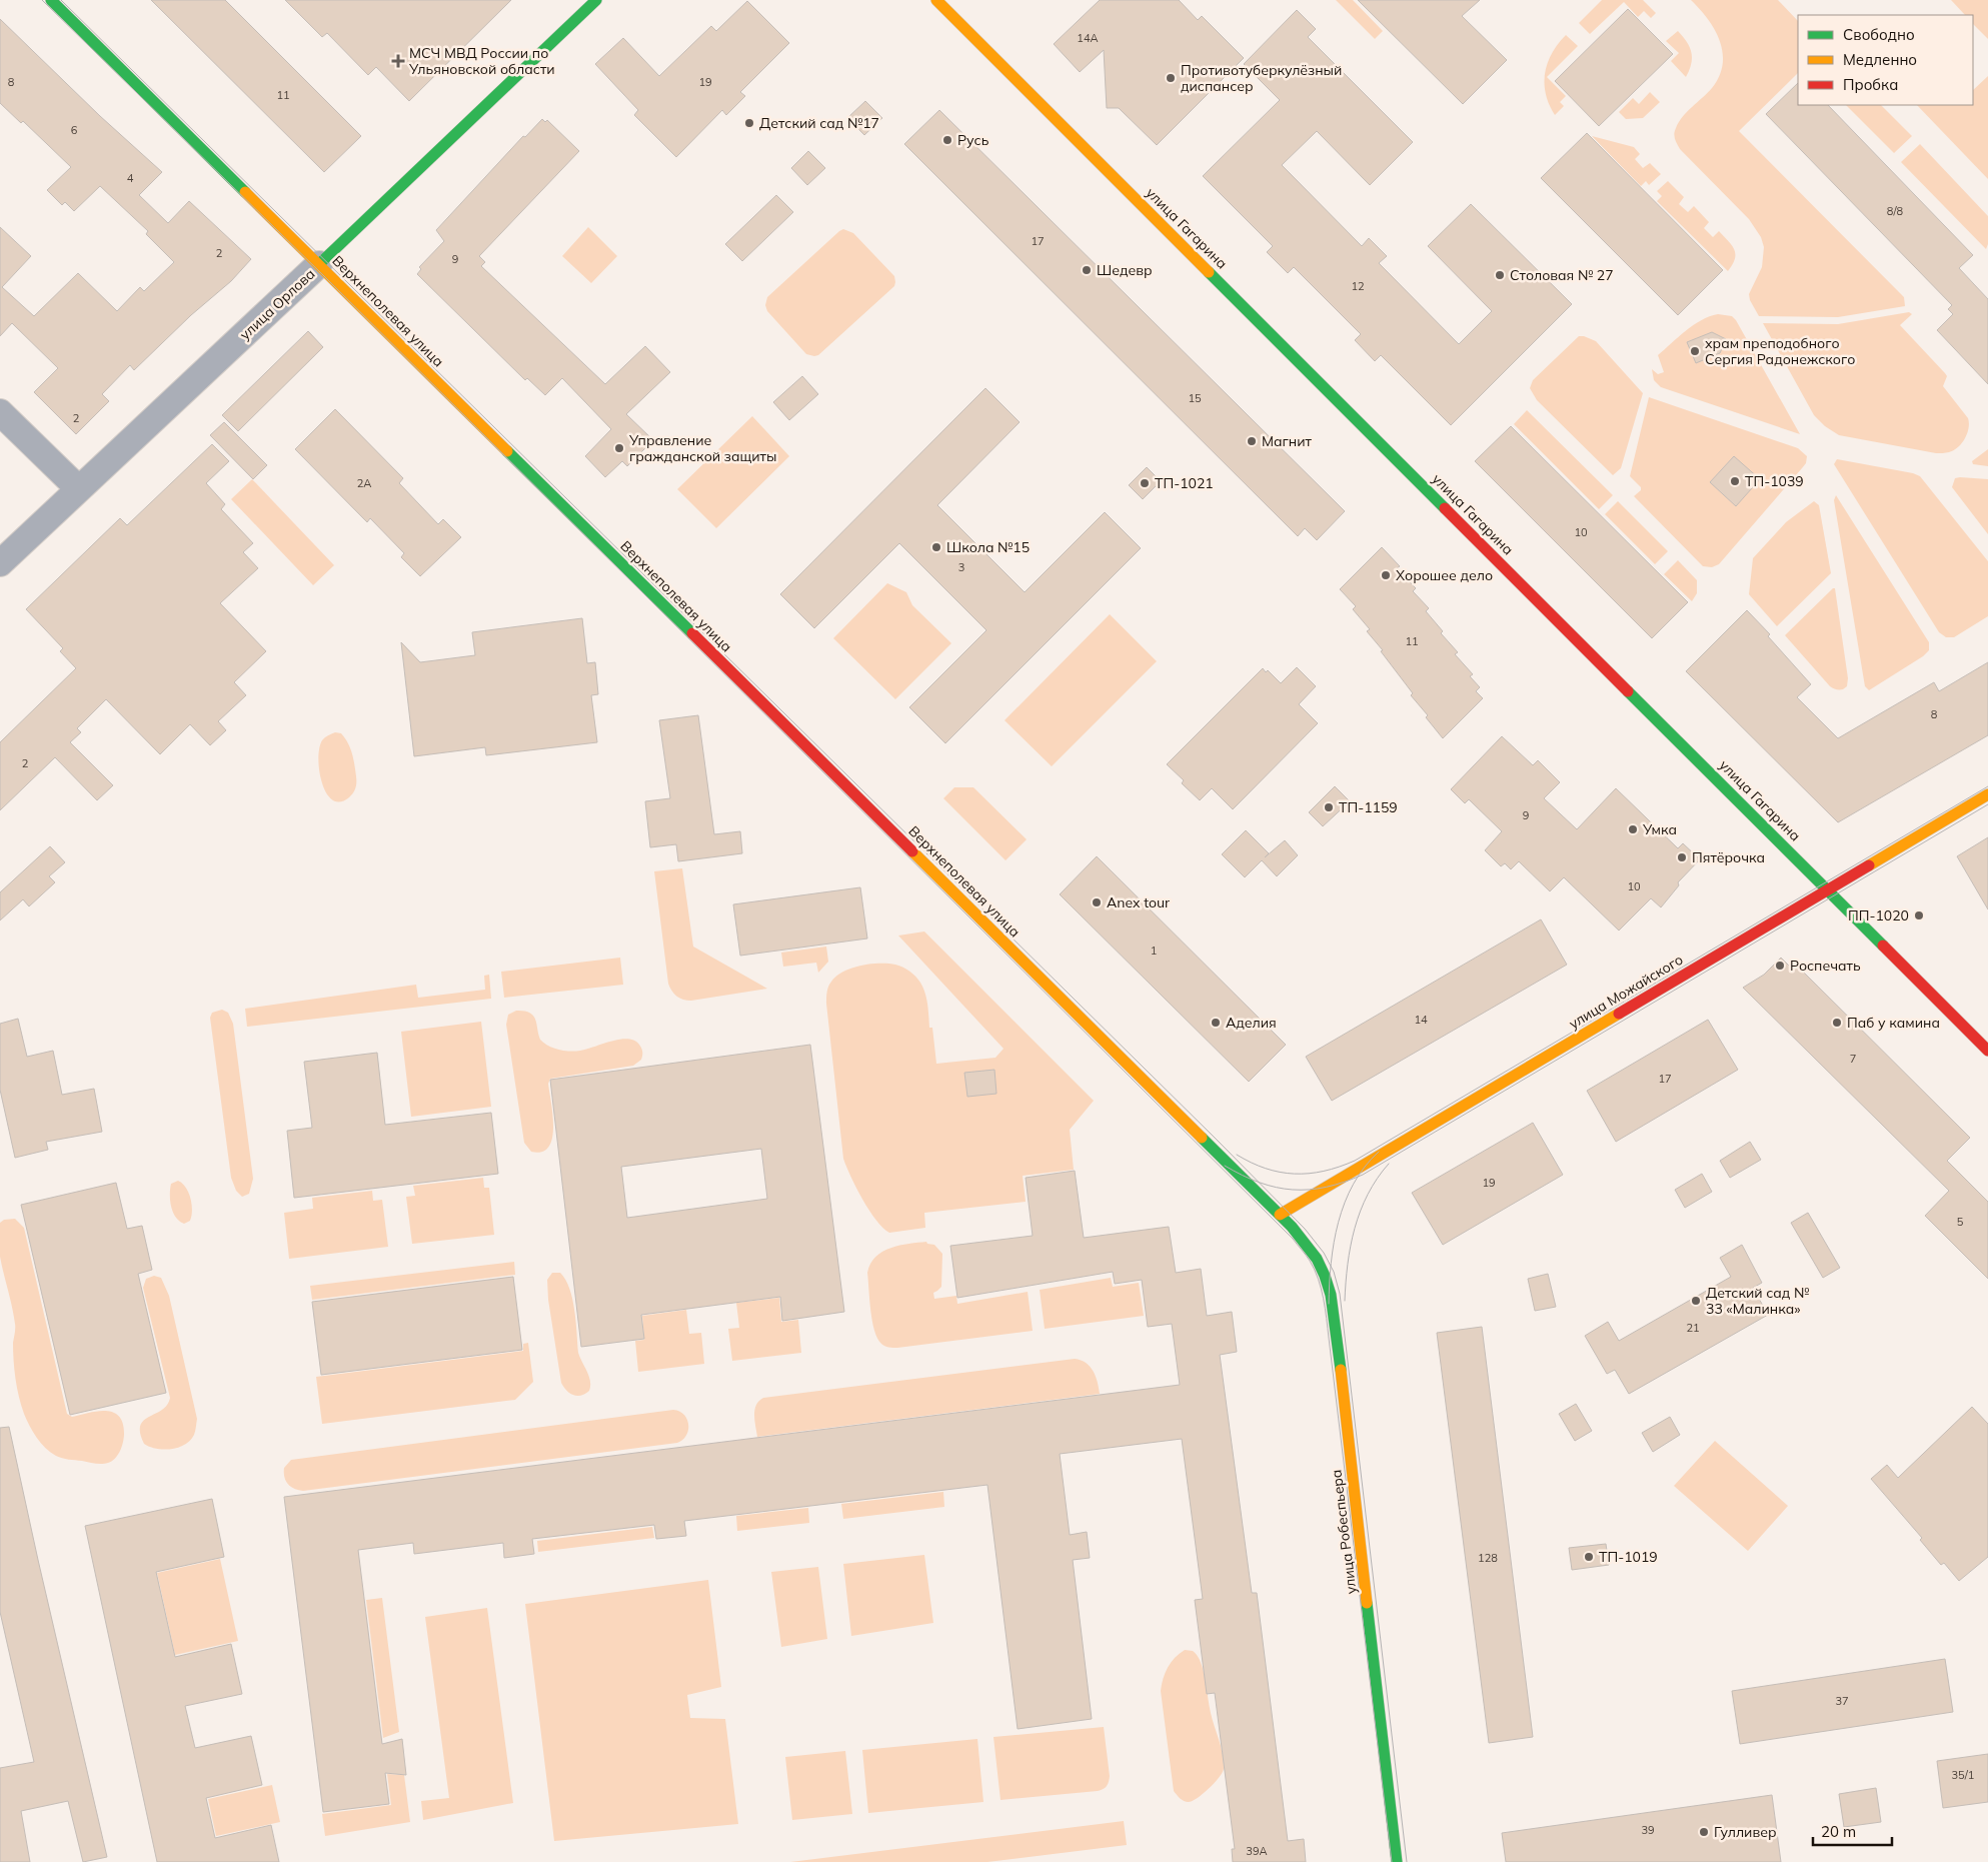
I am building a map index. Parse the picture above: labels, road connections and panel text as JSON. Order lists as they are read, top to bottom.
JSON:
{
  "streets": {
    "street": [
      "улица Гагарина",
      "улица Орлова",
      "Верхнеполевая улица",
      "улица Можайского",
      "улица Робеспьера"
    ]
  },
  "crossings": [
    ["улица Гагарина", "улица Можайского"],
    ["улица Орлова", "Верхнеполевая улица"],
    ["Верхнеполевая улица", "улица Можайского"],
    ["Верхнеполевая улица", "улица Робеспьера"],
    ["улица Можайского", "улица Робеспьера"]
  ],
  "places": {
    "health": ["МСЧ МВД России по Ульяновской области"],
    "other": [
      "Противотуберкулёзный диспансер",
      "Детский сад №17",
      "Русь",
      "Шедевр",
      "Столовая № 27",
      "храм преподобного Сергия Радонежского",
      "Магнит",
      "Управление гражданской защиты",
      "ТП-1039",
      "ТП-1021",
      "Школа №15",
      "Хорошее дело",
      "ТП-1159",
      "Умка",
      "Пятёрочка",
      "Anex tour",
      "ПП-1020",
      "Роспечать",
      "Аделия",
      "Паб у камина",
      "Детский сад № 33 «Малинка»",
      "ТП-1019",
      "Гулливер"
    ]
  },
  "house_numbers": [
    "14А",
    "8",
    "19",
    "11",
    "6",
    "4",
    "8/8",
    "17",
    "2",
    "9",
    "12",
    "15",
    "2",
    "2А",
    "10",
    "3",
    "11",
    "8",
    "2",
    "9",
    "10",
    "1",
    "14",
    "7",
    "17",
    "19",
    "5",
    "21",
    "128",
    "37",
    "35/1",
    "39",
    "39А"
  ],
  "legend": ["Свободно", "Медленно", "Пробка"],
  "scale_bar": "20 m"
}
